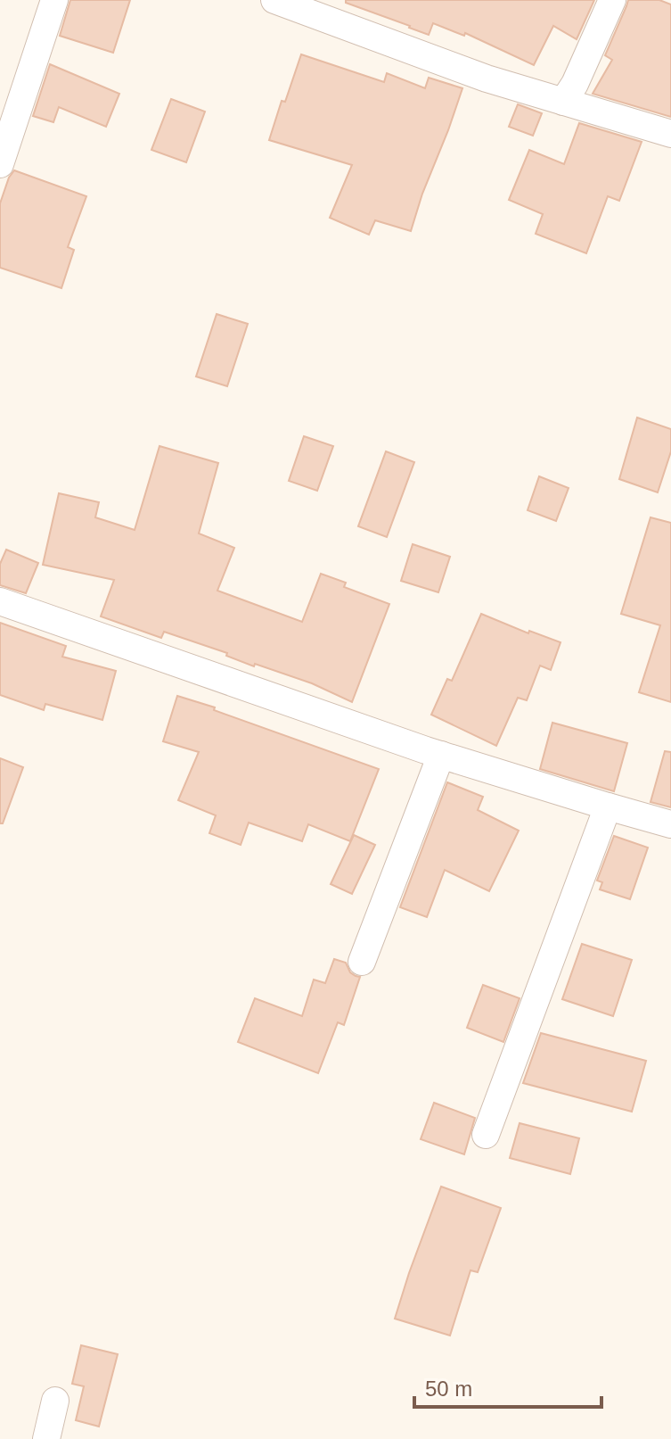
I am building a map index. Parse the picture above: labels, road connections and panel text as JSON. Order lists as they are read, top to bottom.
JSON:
{
  "scale_bar": "50 m"
}
